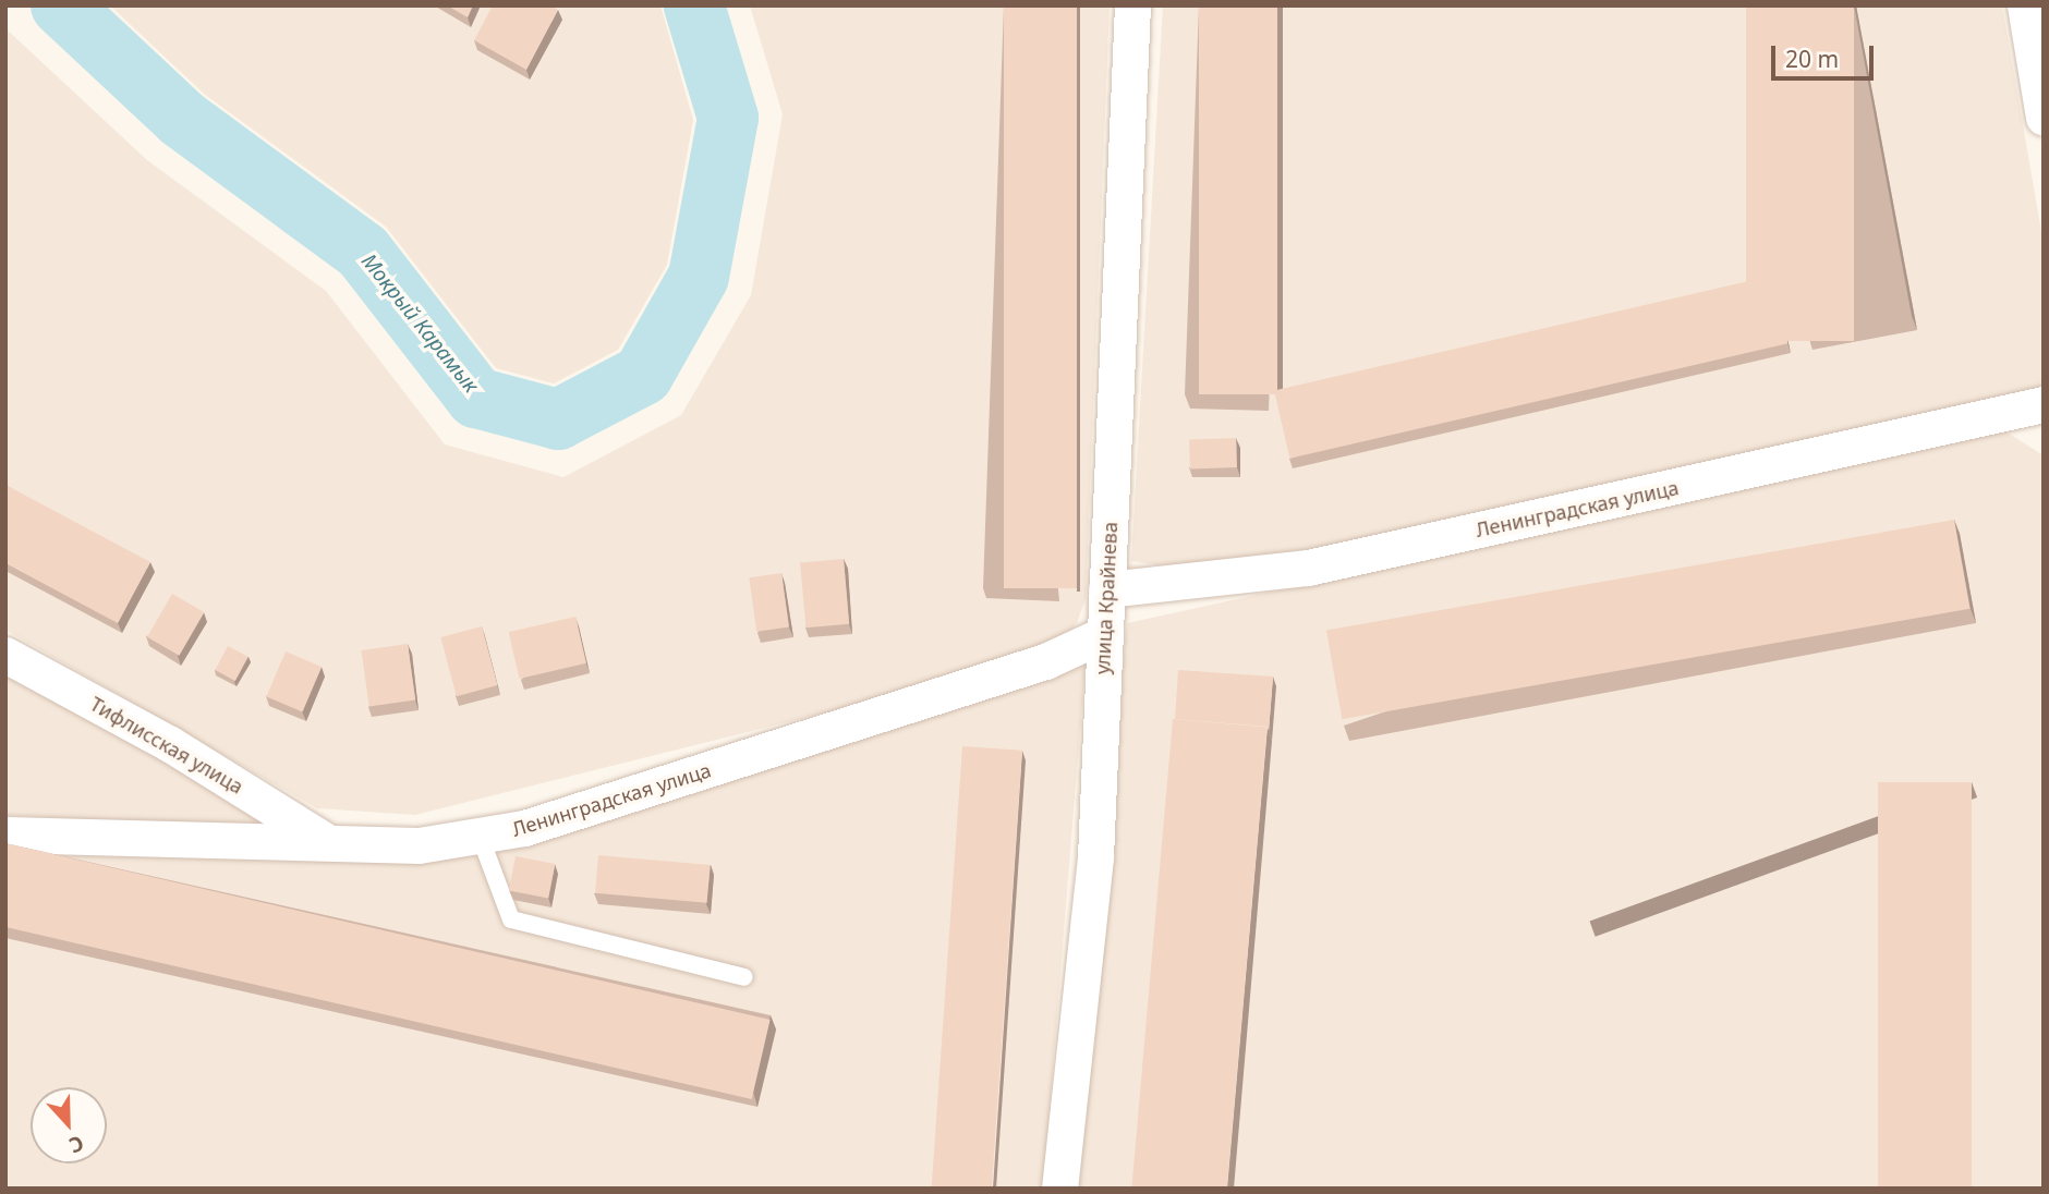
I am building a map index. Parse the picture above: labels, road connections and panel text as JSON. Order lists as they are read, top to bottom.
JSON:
{
  "streets": {
    "street": ["Ленинградская улица", "улица Крайнева", "Тифлисская улица"]
  },
  "crossings": [
    ["Ленинградская улица", "улица Крайнева"],
    ["Ленинградская улица", "Тифлисская улица"]
  ],
  "water": ["Мокрый Карамык"],
  "scale_bar": "20 m",
  "north": "bottom"
}
